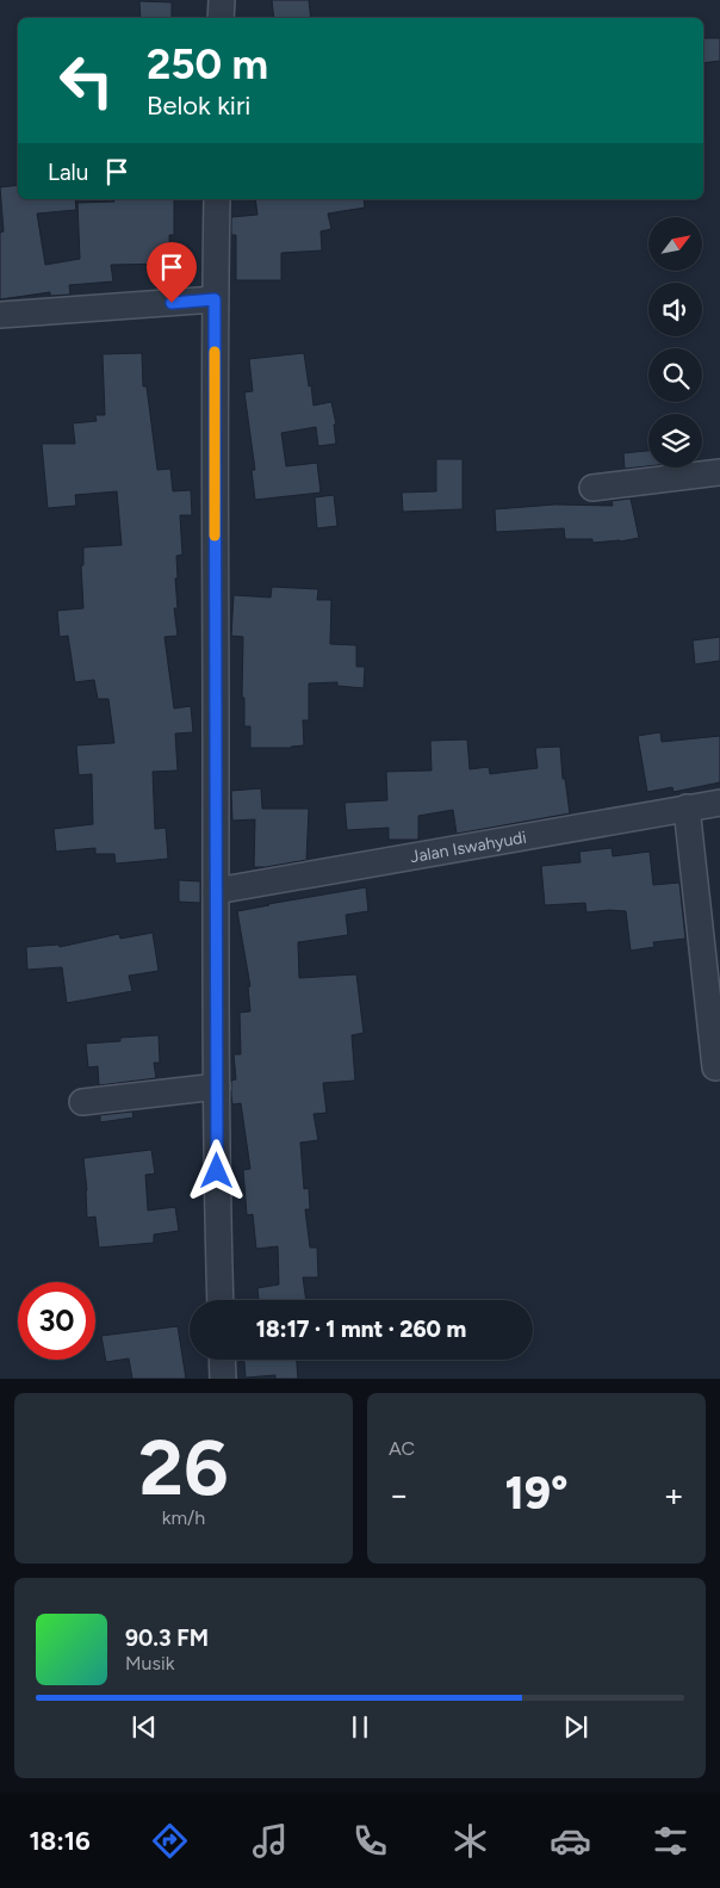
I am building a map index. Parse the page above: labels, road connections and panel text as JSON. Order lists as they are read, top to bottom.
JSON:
{
  "streets": {
    "street": ["Jalan Iswahyudi"]
  },
  "north": "top right",
  "page": {
    "turn": ["250 m", "Belok kiri"],
    "then": "Lalu",
    "limit": "30",
    "trip": "18:17 · 1 mnt · 260 m",
    "tile": [
      ["26", "km/h"],
      "AC"
    ],
    "heat": ["−", "19°", "+"],
    "song": ["90.3 FM", "Musik"],
    "tabs": "18:16"
  }
}
